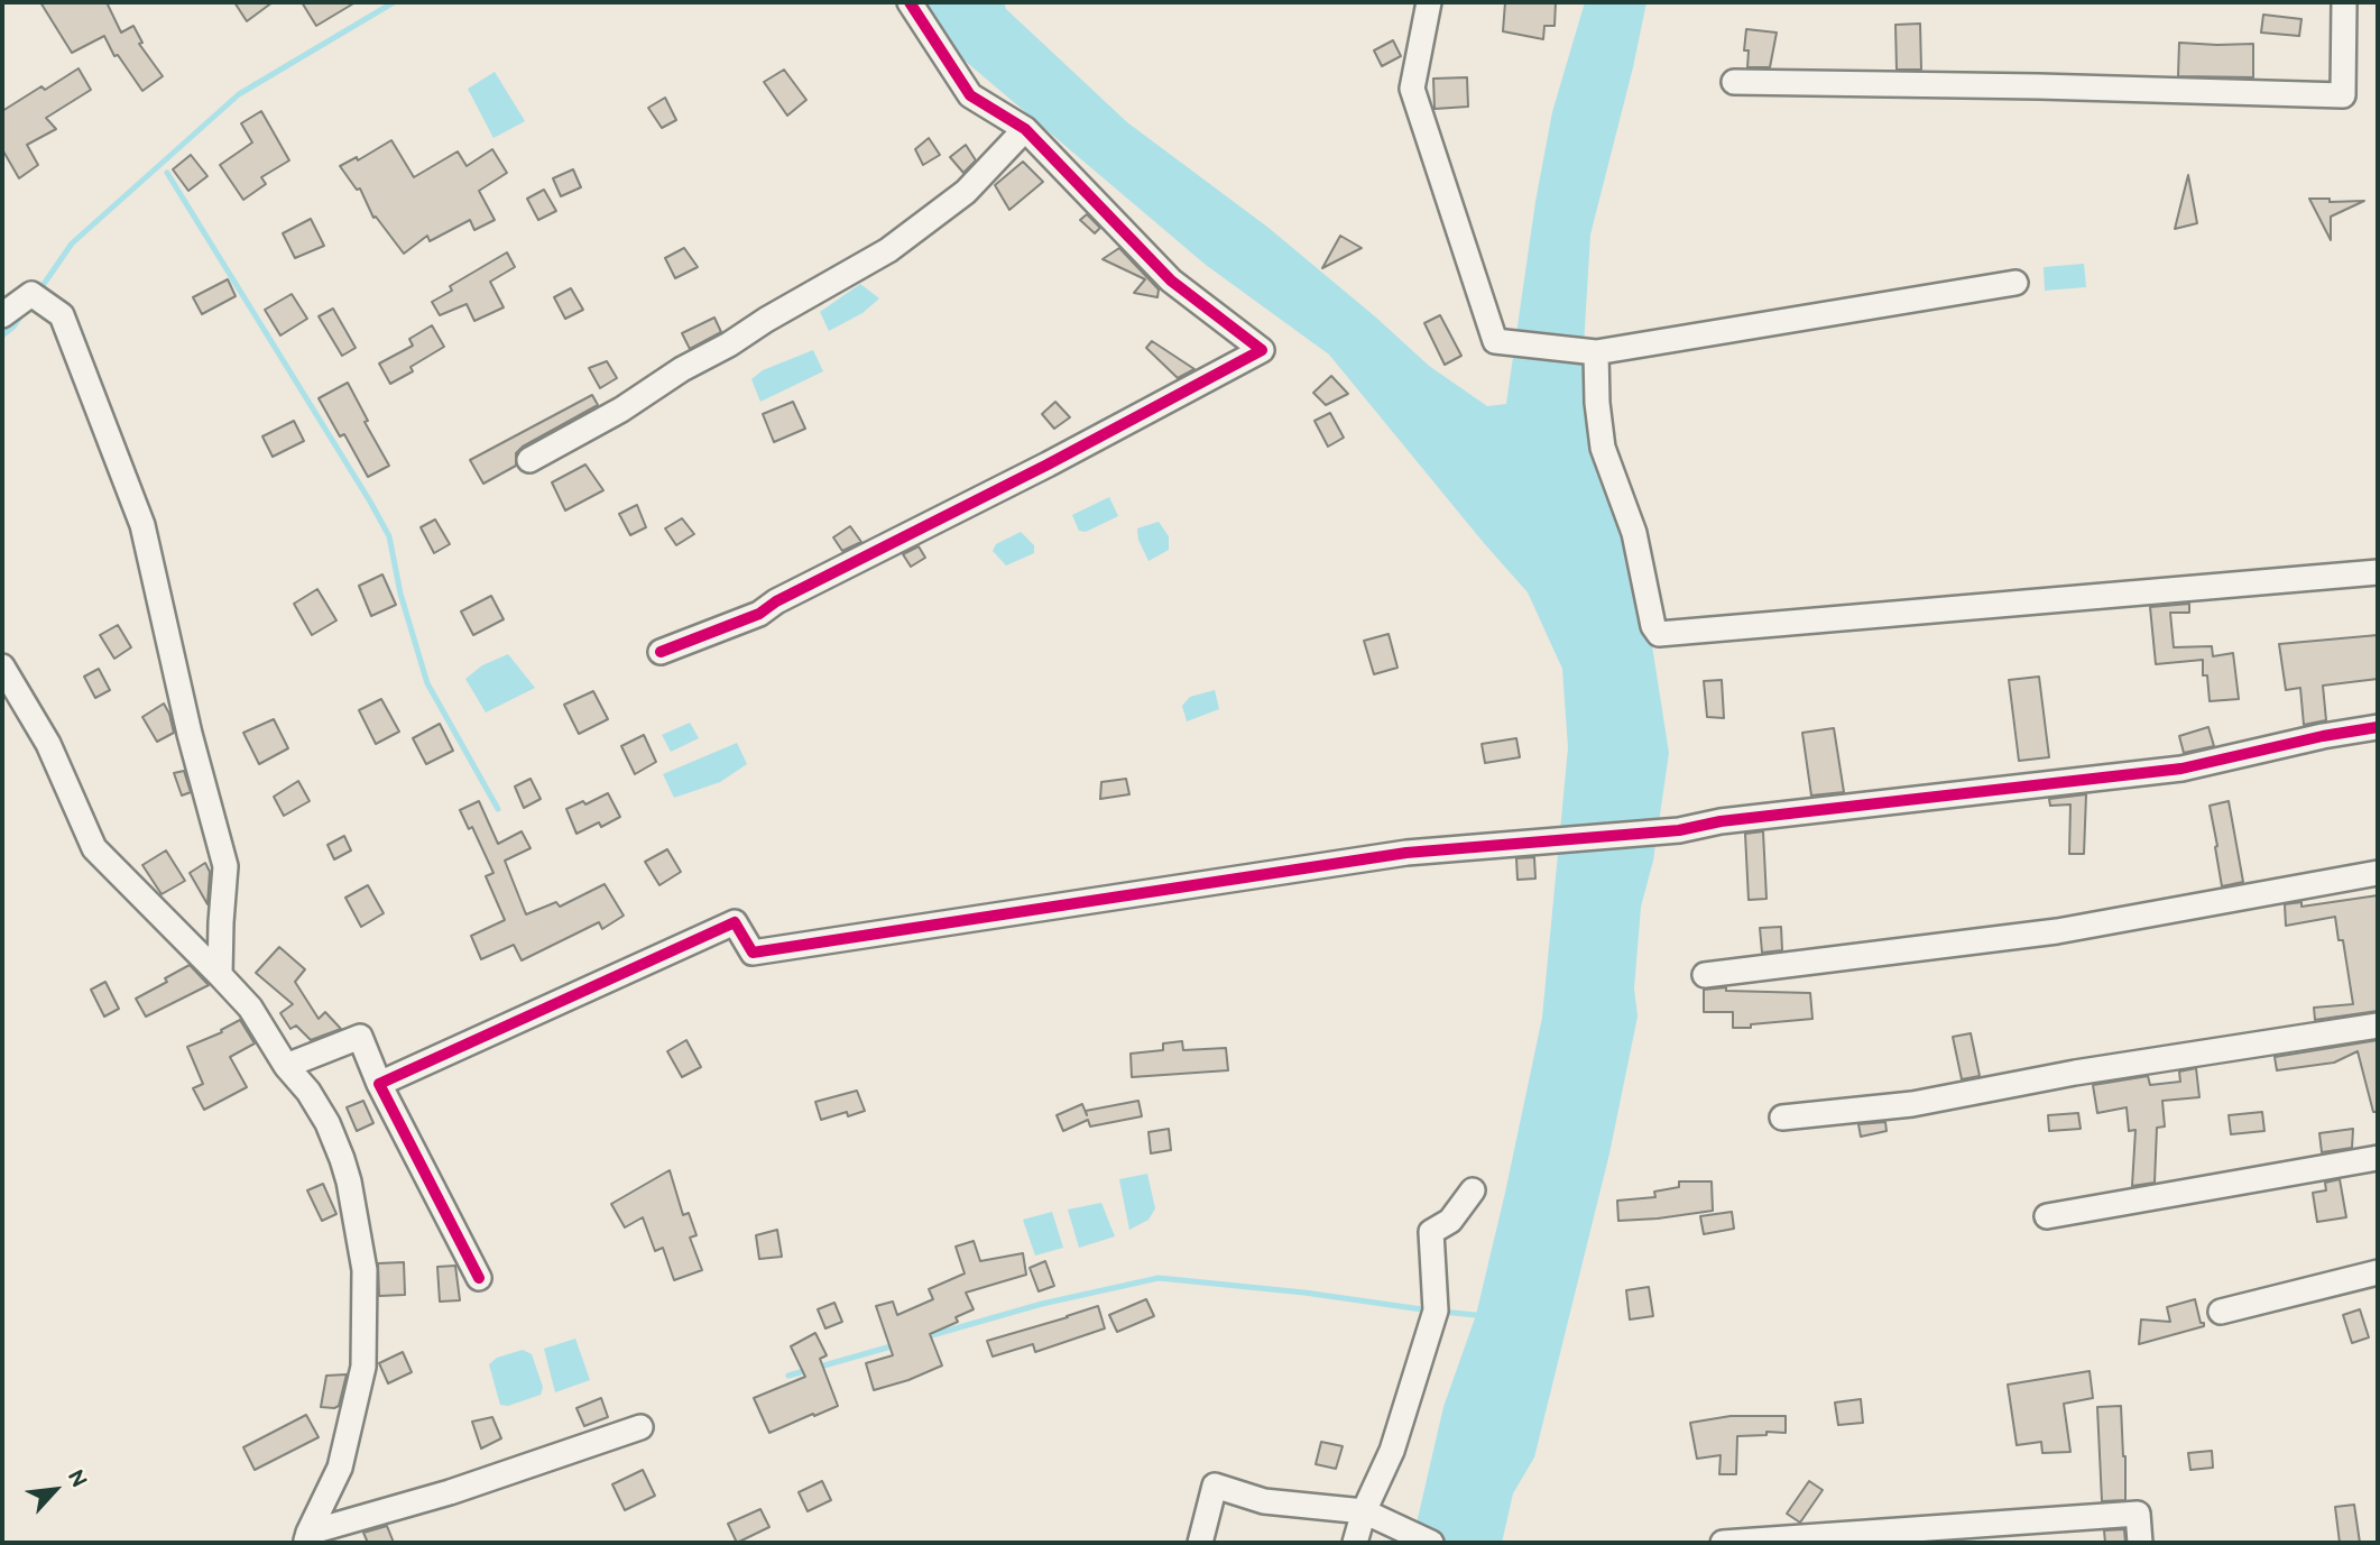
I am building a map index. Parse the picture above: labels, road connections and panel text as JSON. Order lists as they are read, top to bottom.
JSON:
{
  "north": "top right"
}
